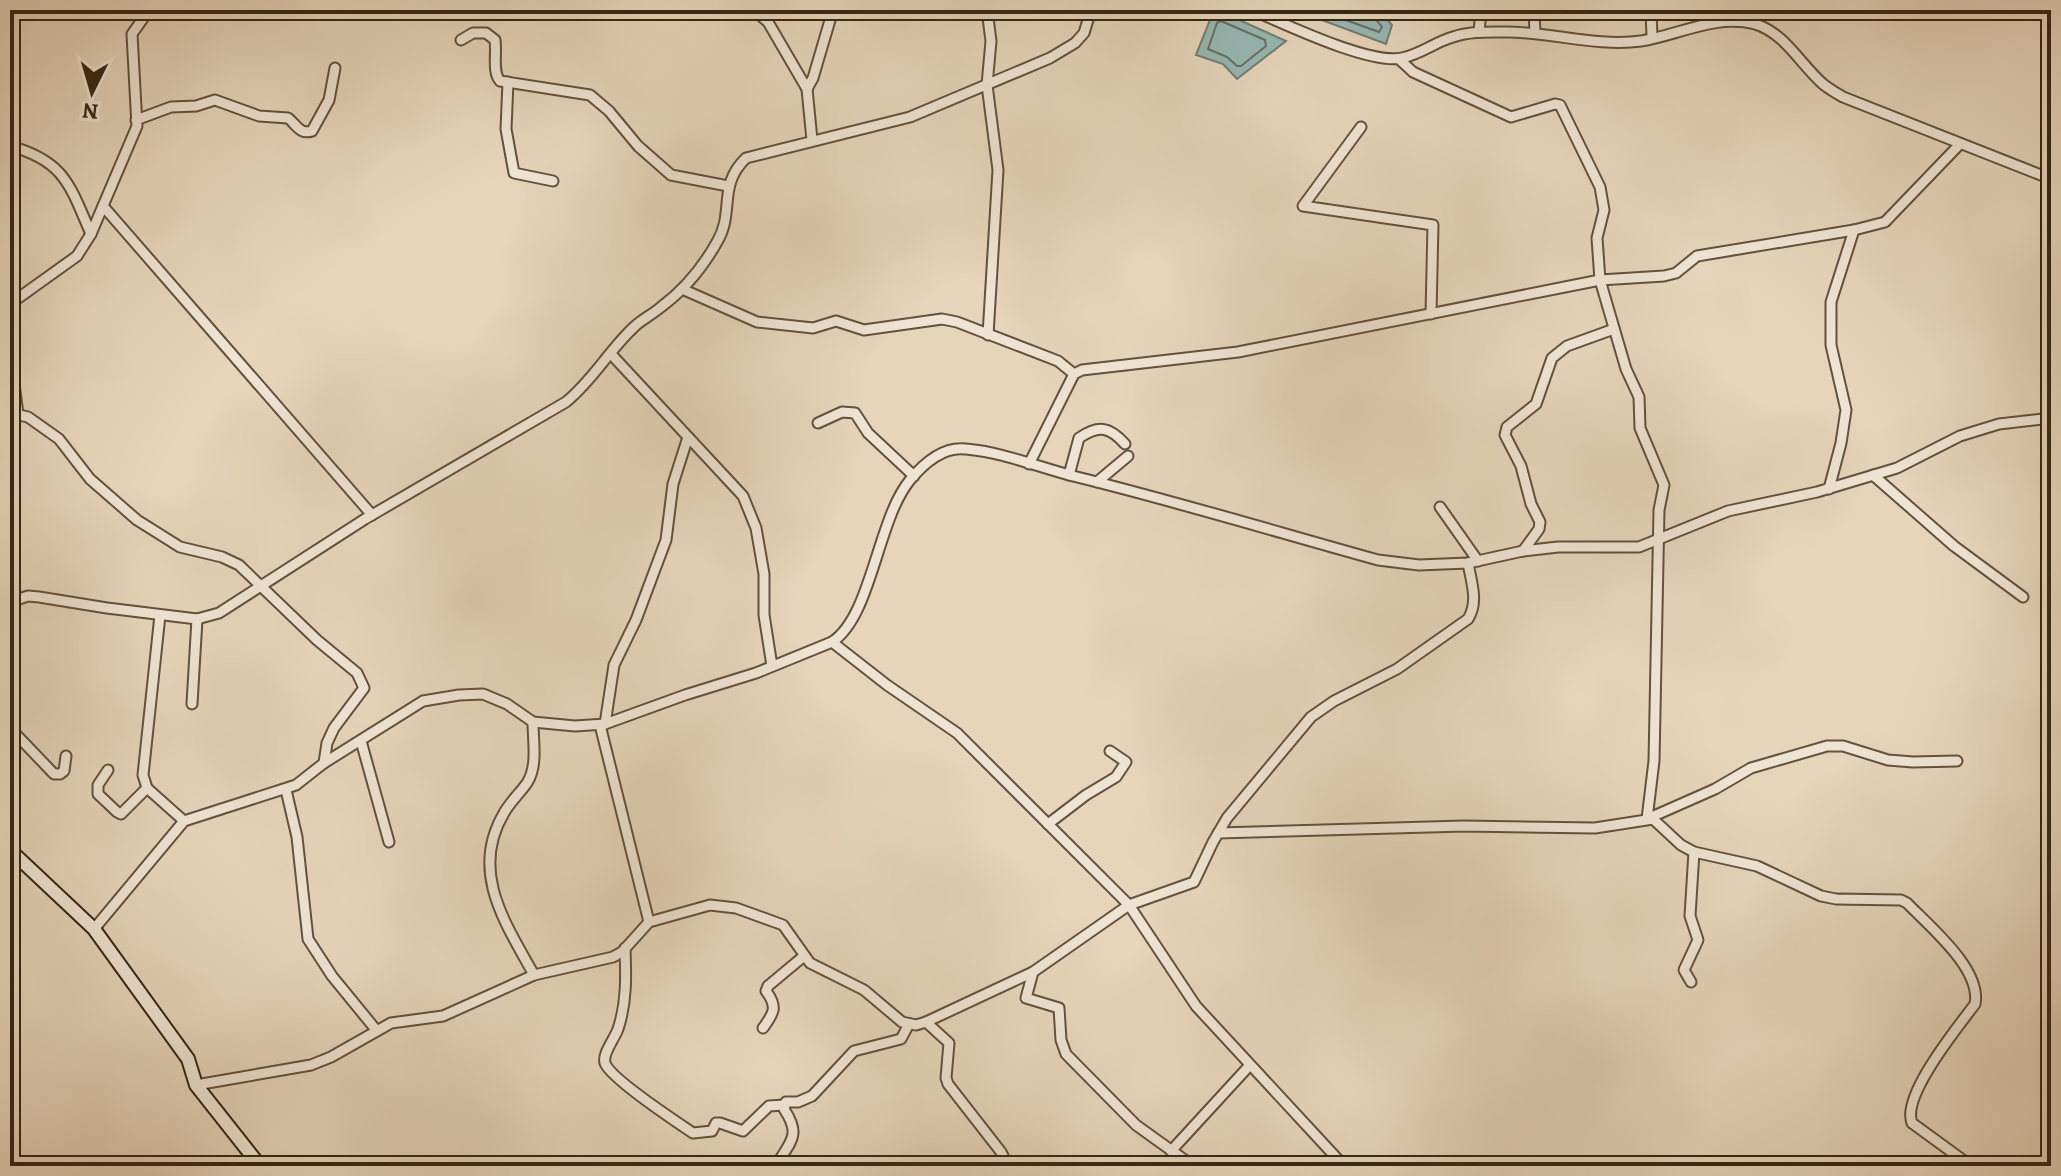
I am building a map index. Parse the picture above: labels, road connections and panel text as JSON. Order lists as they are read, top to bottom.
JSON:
{
  "north": "bottom"
}
